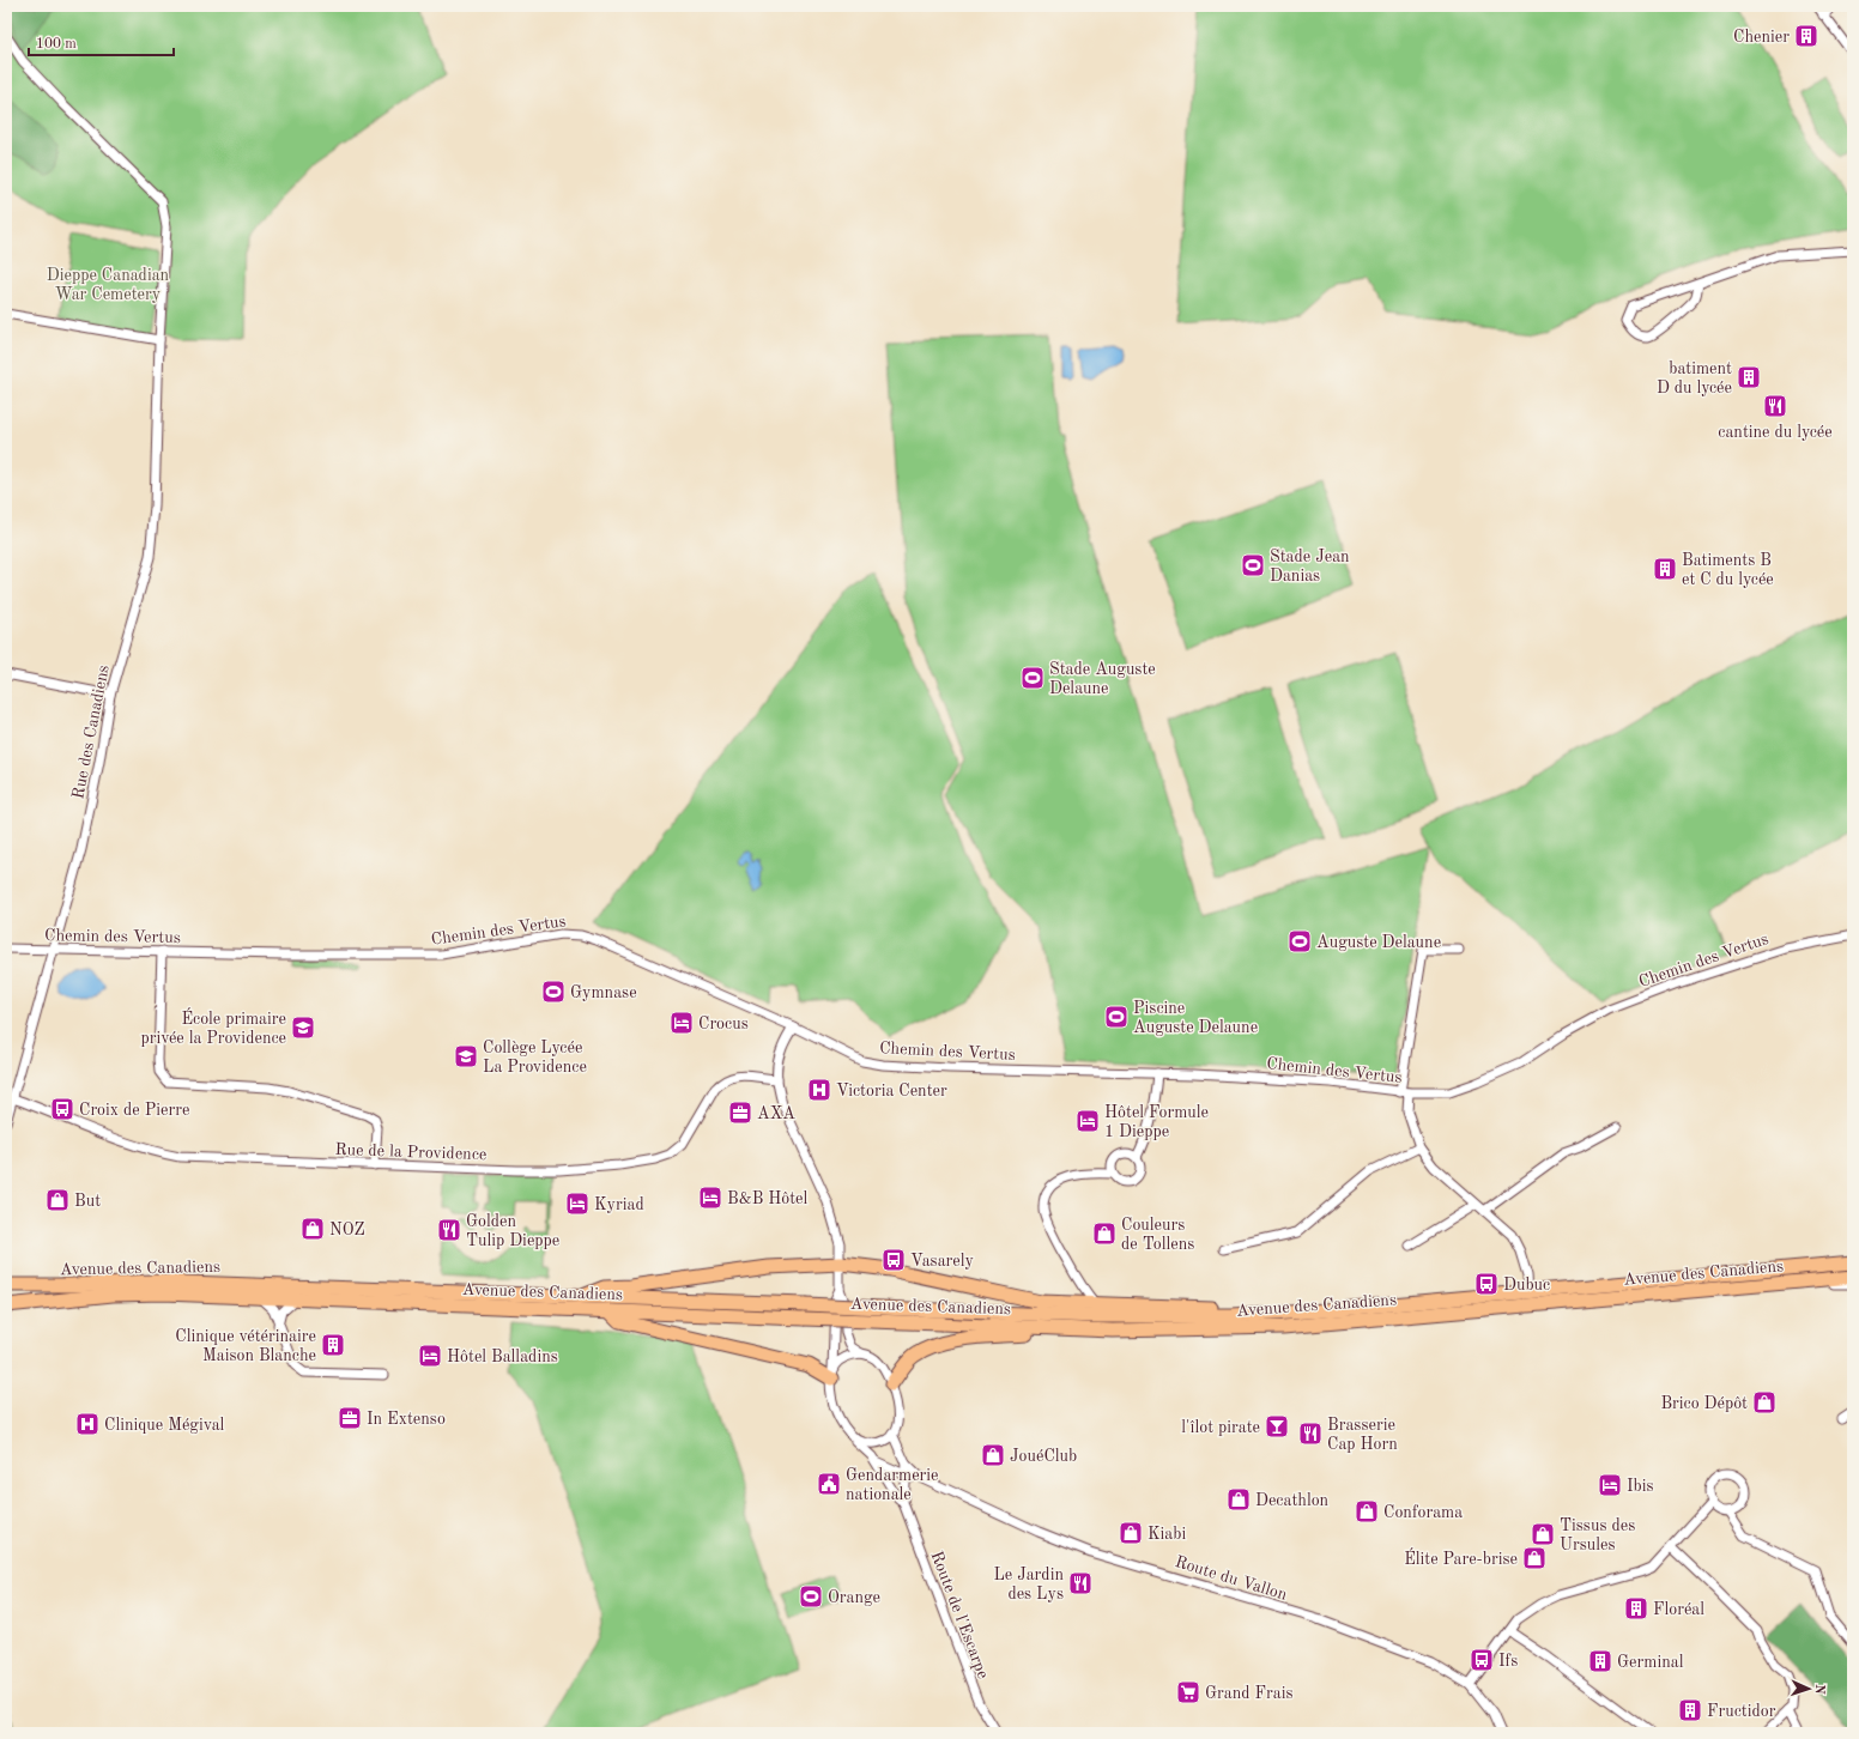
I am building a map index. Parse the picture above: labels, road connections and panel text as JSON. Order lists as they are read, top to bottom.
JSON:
{
  "streets": {
    "main road": ["Avenue des Canadiens"],
    "street": [
      "Rue des Canadiens",
      "Chemin des Vertus",
      "Rue de la Providence",
      "Route du Vallon",
      "Route de l'Escarpe"
    ]
  },
  "crossings": [
    ["Rue des Canadiens", "Chemin des Vertus"],
    ["Rue des Canadiens", "Rue de la Providence"]
  ],
  "parks": ["Dieppe Canadian War Cemetery"],
  "places": {
    "building": [
      "Chenier",
      "batiment D du lycée",
      "Batiments B et C du lycée",
      "Clinique vétérinaire Maison Blanche",
      "Floréal",
      "Germinal",
      "Fructidor"
    ],
    "restaurant": [
      "cantine du lycée",
      "Golden Tulip Dieppe",
      "Brasserie Cap Horn",
      "Le Jardin des Lys"
    ],
    "sports": [
      "Stade Jean Danias",
      "Stade Auguste Delaune",
      "Auguste Delaune",
      "Gymnase",
      "Piscine Auguste Delaune",
      "Orange"
    ],
    "hotel": [
      "Crocus",
      "Hôtel Formule 1 Dieppe",
      "B&B Hôtel",
      "Kyriad",
      "Hôtel Balladins",
      "Ibis"
    ],
    "school or university": ["École primaire privée la Providence", "Collège Lycée La Providence"],
    "hospital": ["Victoria Center", "Clinique Mégival"],
    "bus stop": [
      "Croix de Pierre",
      "Vasarely",
      "Dubuc",
      "Ifs"
    ],
    "office": ["AXA", "In Extenso"],
    "shop": [
      "But",
      "NOZ",
      "Couleurs de Tollens",
      "Brico Dépôt",
      "JouéClub",
      "Decathlon",
      "Conforama",
      "Kiabi",
      "Tissus des Ursules",
      "Élite Pare-brise"
    ],
    "bar": ["l'îlot pirate"],
    "public building": ["Gendarmerie nationale"],
    "supermarket": ["Grand Frais"]
  },
  "scale_bar": "100 m",
  "north": "right"
}
